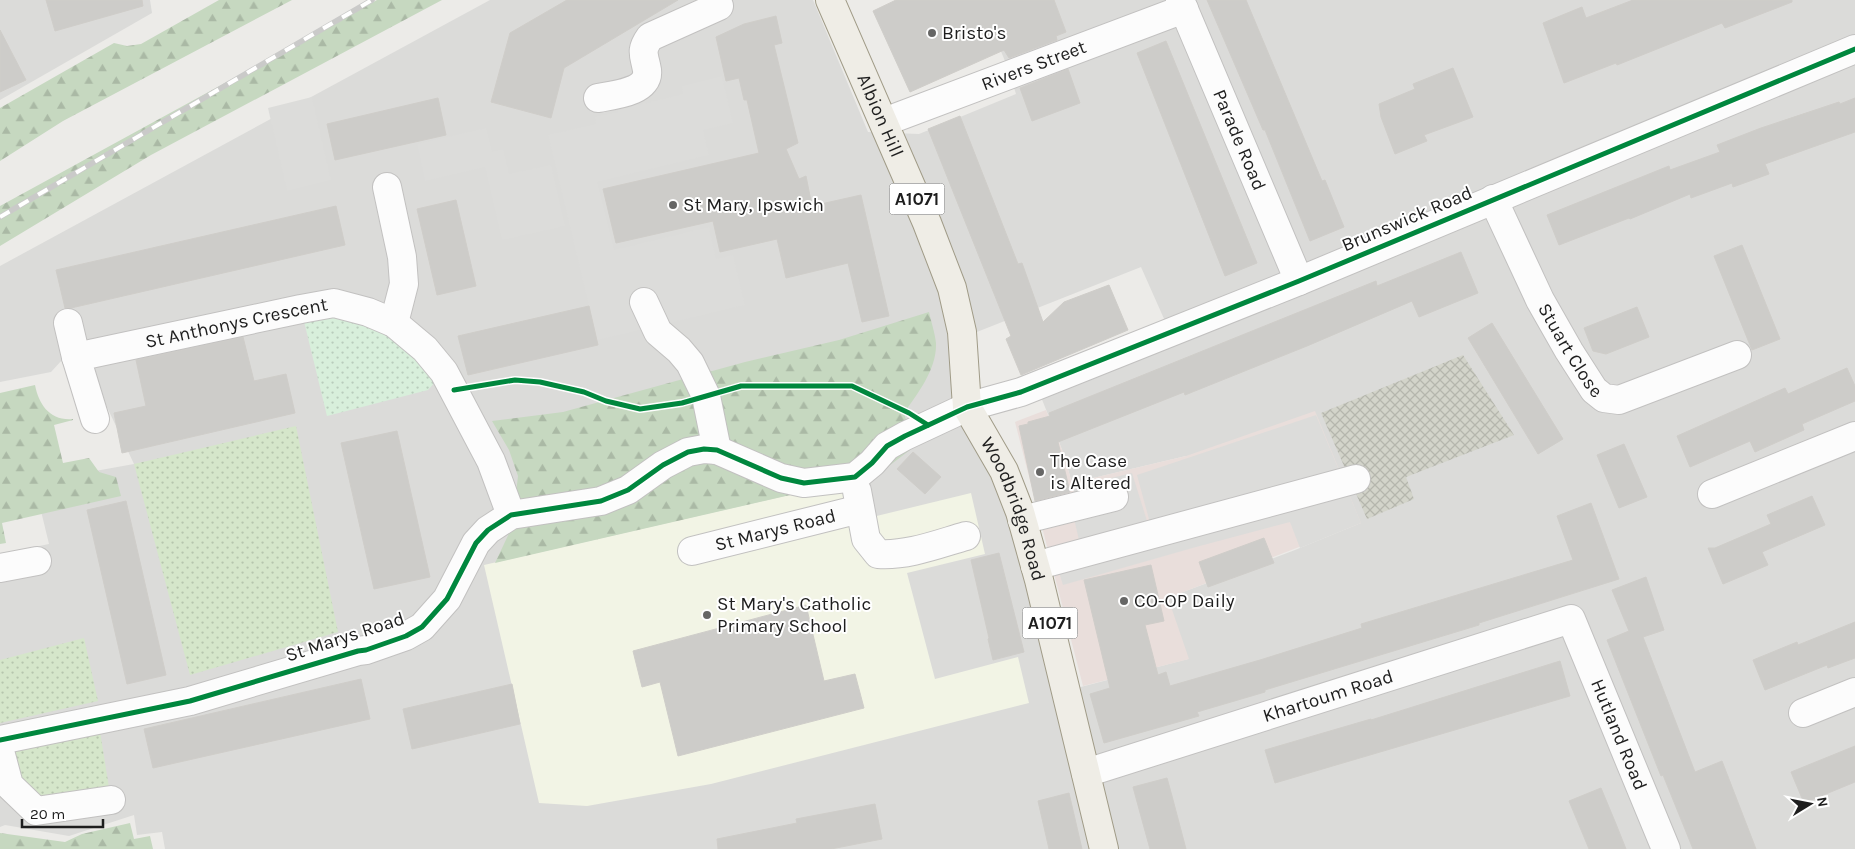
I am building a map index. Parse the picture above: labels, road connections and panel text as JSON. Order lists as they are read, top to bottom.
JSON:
{
  "streets": {
    "main road": ["Albion Hill", "A1071", "Woodbridge Road"],
    "street": [
      "Rivers Street",
      "Parade Road",
      "Brunswick Road",
      "St Anthonys Crescent",
      "Stuart Close",
      "St Marys Road",
      "Khartoum Road",
      "Hutland Road"
    ]
  },
  "crossings": [
    ["Rivers Street", "Albion Hill"],
    ["Rivers Street", "Parade Road"],
    ["Albion Hill", "Brunswick Road"],
    ["Albion Hill", "Woodbridge Road"],
    ["Parade Road", "Brunswick Road"],
    ["Brunswick Road", "Stuart Close"],
    ["Brunswick Road", "Woodbridge Road"],
    ["St Anthonys Crescent", "St Marys Road"],
    ["Woodbridge Road", "Khartoum Road"],
    ["Khartoum Road", "Hutland Road"]
  ],
  "places": [
    "Bristo's",
    "St Mary, Ipswich",
    "The Case is Altered",
    "CO-OP Daily",
    "St Mary's Catholic Primary School"
  ],
  "scale_bar": "20 m",
  "north": "right"
}
